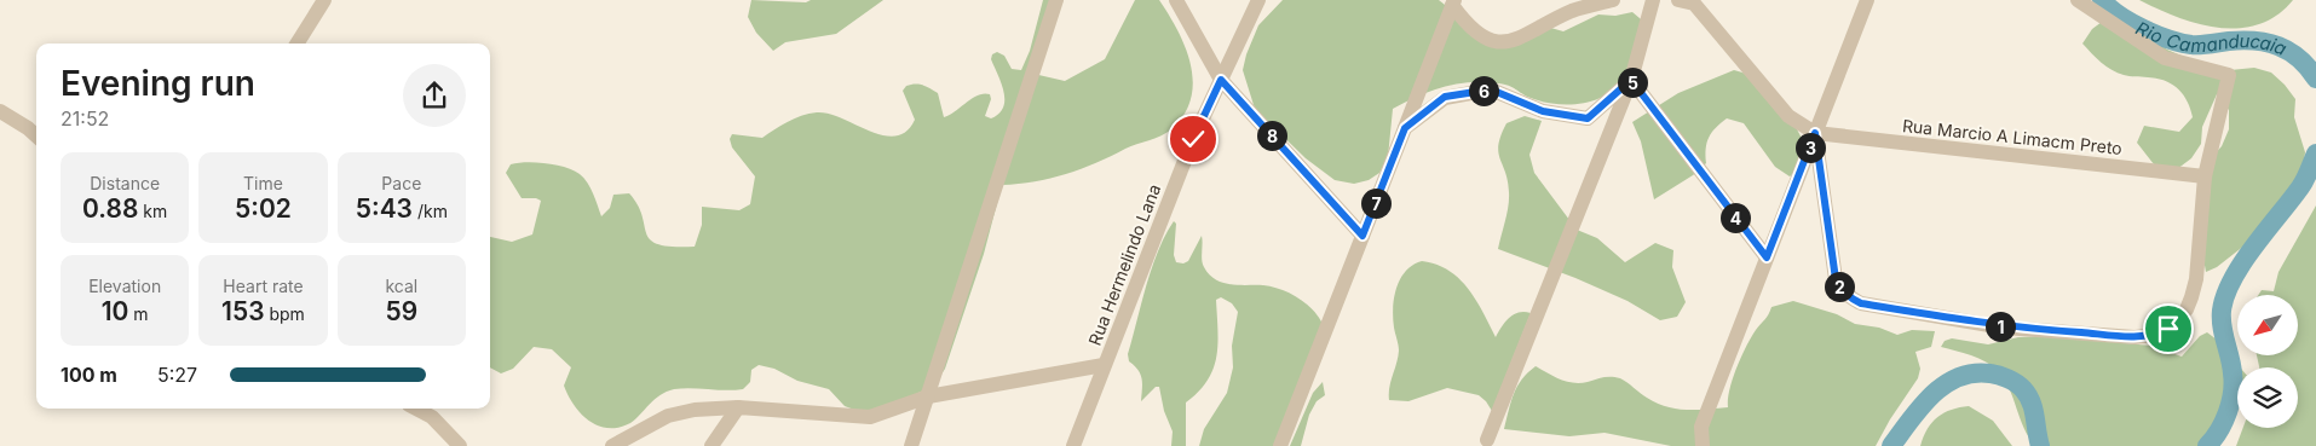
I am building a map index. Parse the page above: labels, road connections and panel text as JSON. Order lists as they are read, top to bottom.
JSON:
{
  "streets": {
    "street": ["Rua Marcio A Limacm Preto", "Rua Hermelindo Lana"]
  },
  "water": ["Rio Camanducaia"],
  "north": "bottom left",
  "page": {
    "heading": ["Evening run", "21:52"],
    "pins": [
      "5",
      "6",
      "8",
      "3",
      "7",
      "4",
      "2",
      "1"
    ],
    "stats": [
      ["Distance", "0.88 km"],
      ["Time", "5:02"],
      ["Pace", "5:43 /km"],
      ["Elevation", "10 m"],
      ["Heart rate", "153 bpm"],
      ["kcal", "59"]
    ],
    "list": [
      {
        "name": "100 m",
        "note": "5:27"
      }
    ]
  }
}
